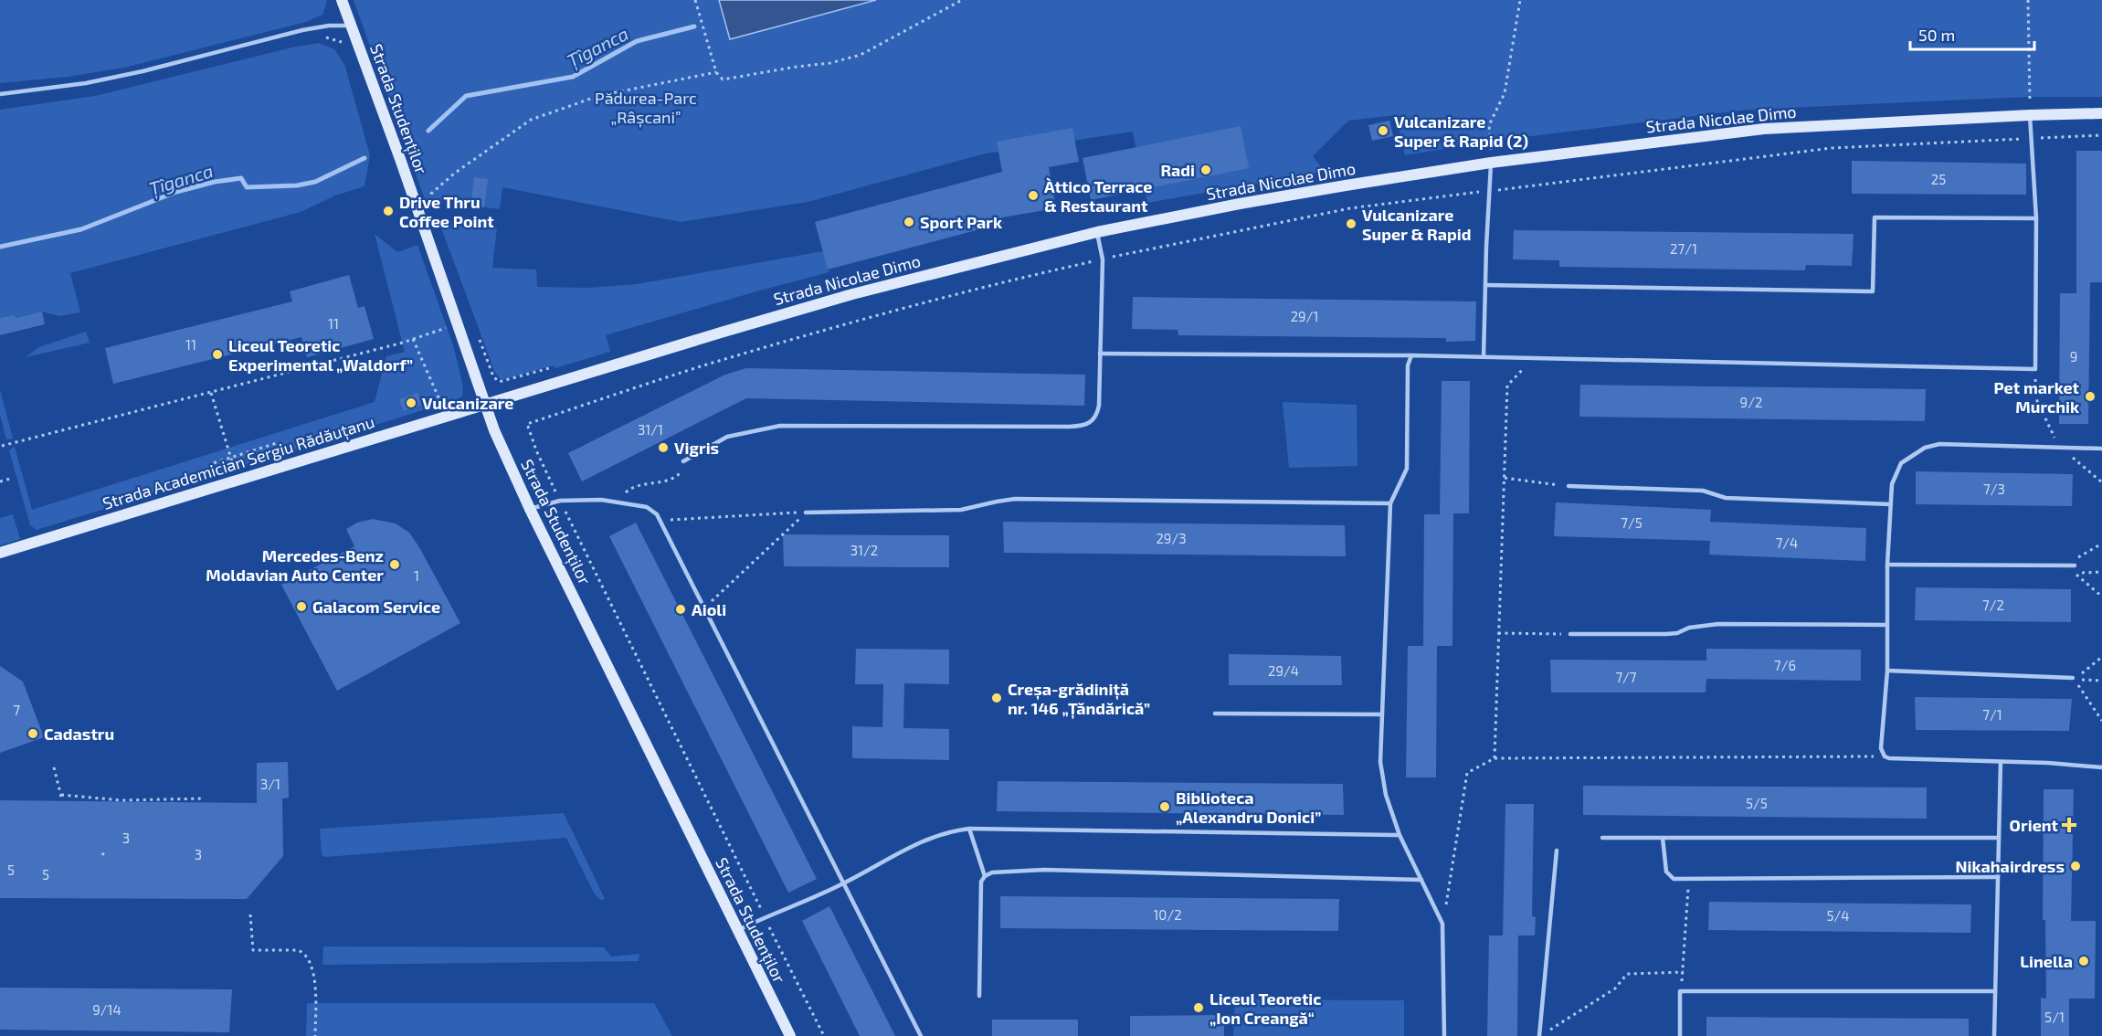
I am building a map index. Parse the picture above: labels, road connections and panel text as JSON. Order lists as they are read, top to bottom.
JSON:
{
  "streets": {
    "main road": ["Strada Studenților", "Strada Nicolae Dimo", "Strada Academician Sergiu Rădăuțanu"]
  },
  "crossings": [
    ["Strada Studenților", "Strada Nicolae Dimo"],
    ["Strada Studenților", "Strada Academician Sergiu Rădăuțanu"],
    ["Strada Nicolae Dimo", "Strada Academician Sergiu Rădăuțanu"]
  ],
  "water": ["Țîganca"],
  "parks": ["Pădurea-Parc „Râșcani”"],
  "places": {
    "other": [
      "Vulcanizare Super & Rapid (2)",
      "Radi",
      "Àttico Terrace & Restaurant",
      "Drive Thru Coffee Point",
      "Sport Park",
      "Vulcanizare Super & Rapid",
      "Liceul Teoretic Experimental „Waldorf”",
      "Pet market Murchik",
      "Vulcanizare",
      "Vigris",
      "Mercedes-Benz Moldavian Auto Center",
      "Galacom Service",
      "Aioli",
      "Creșa-grădiniță nr. 146 „Țăndărică”",
      "Cadastru",
      "Biblioteca „Alexandru Donici”",
      "Nikahairdress",
      "Linella",
      "Liceul Teoretic „Ion Creangă“"
    ],
    "health": ["Orient"]
  },
  "house_numbers": [
    "25",
    "27/1",
    "29/1",
    "11",
    "11",
    "9",
    "9/2",
    "31/1",
    "7/3",
    "7/5",
    "29/3",
    "7/4",
    "31/2",
    "1",
    "7/2",
    "7/6",
    "29/4",
    "7/7",
    "7",
    "7/1",
    "3/1",
    "5/5",
    "3",
    "3",
    "5",
    "5",
    "10/2",
    "5/4",
    "9/14",
    "5/1"
  ],
  "scale_bar": "50 m"
}
